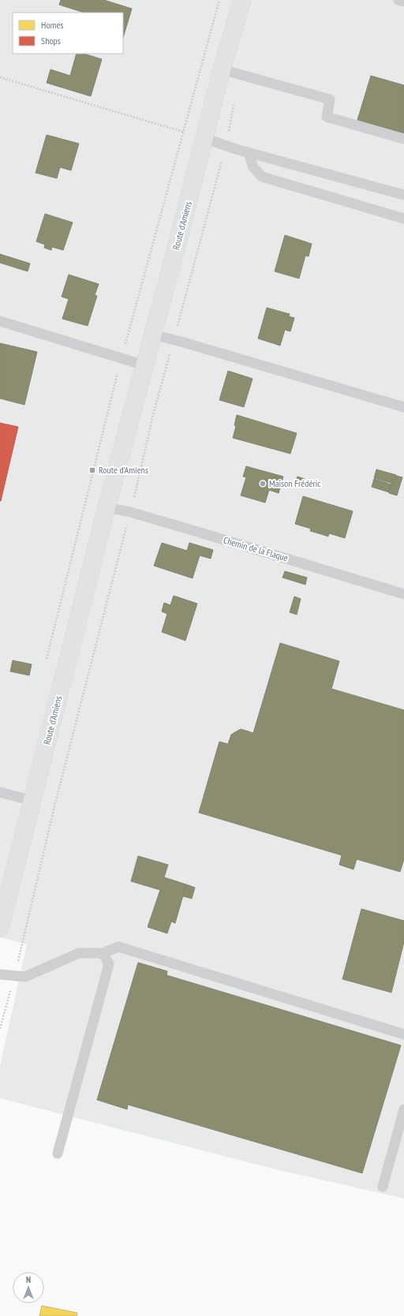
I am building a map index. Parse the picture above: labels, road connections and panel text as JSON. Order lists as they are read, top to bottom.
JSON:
{
  "streets": {
    "main road": ["Route d'Amiens"],
    "lane": ["Chemin de la Flaque"]
  },
  "crossings": [
    ["Route d'Amiens", "Chemin de la Flaque"]
  ],
  "places": {
    "transit": ["Route d'Amiens"],
    "other": ["Maison Frédéric"]
  },
  "legend": ["Homes", "Shops"],
  "north": "top"
}
